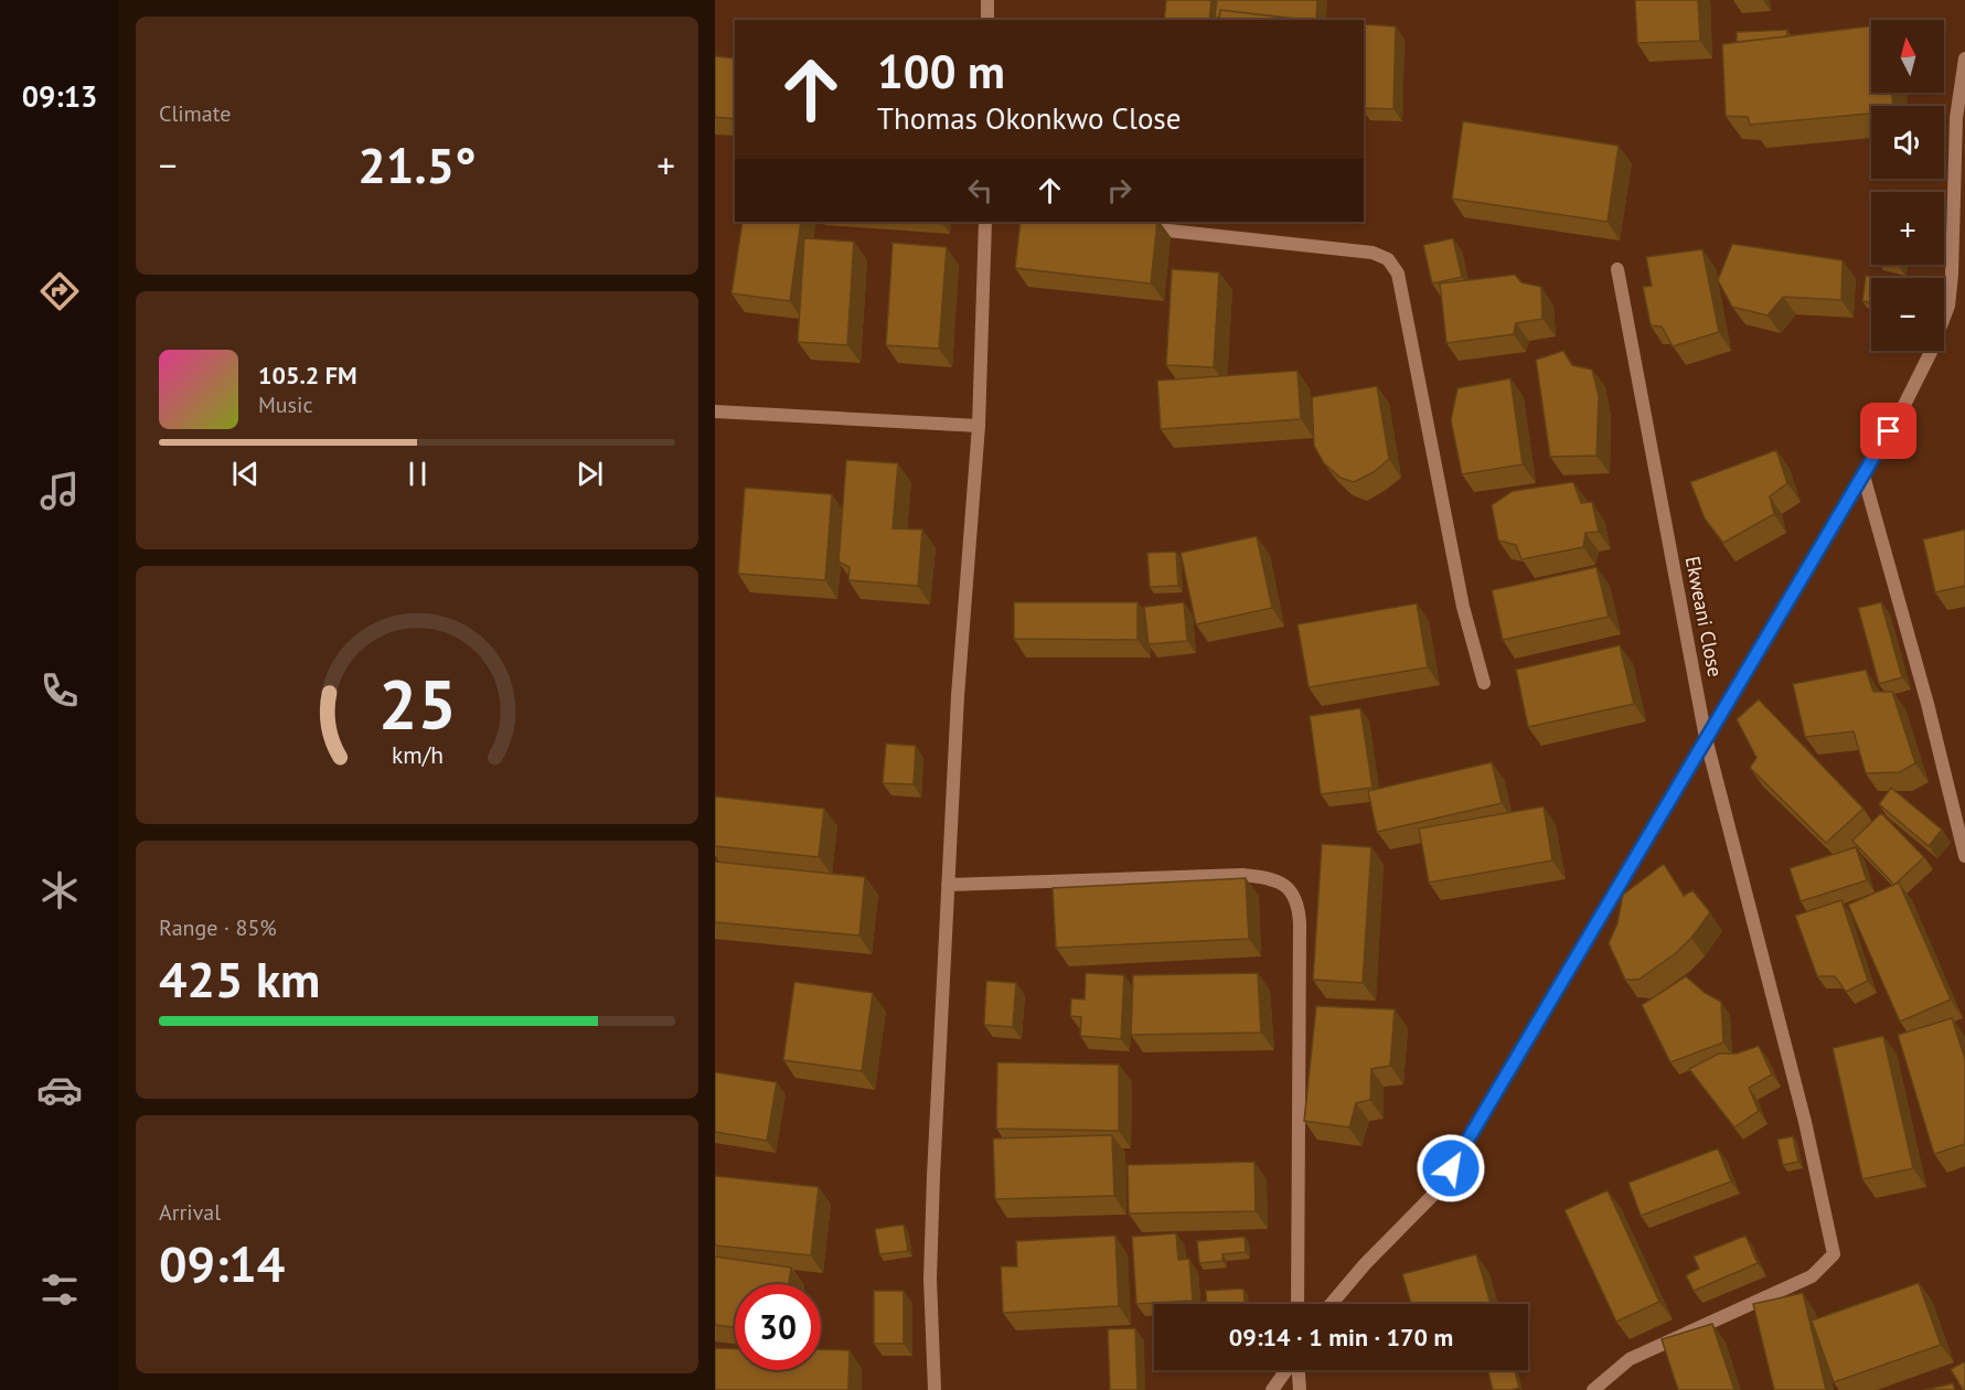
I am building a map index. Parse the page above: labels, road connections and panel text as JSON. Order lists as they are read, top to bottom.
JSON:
{
  "streets": {
    "street": ["Ekweani Close"]
  },
  "north": "top",
  "page": {
    "tabs": "09:13",
    "tile": [
      "Climate",
      ["Range · 85%", "425 km"],
      ["Arrival", "09:14"]
    ],
    "map_buttons": ["+", "−"],
    "turn": ["100 m", "Thomas Okonkwo Close"],
    "heat": ["−", "21.5°", "+"],
    "song": ["105.2 FM", "Music"],
    "limit": "30",
    "trip": "09:14 · 1 min · 170 m",
    "gauge": ["25", "km/h"]
  }
}
